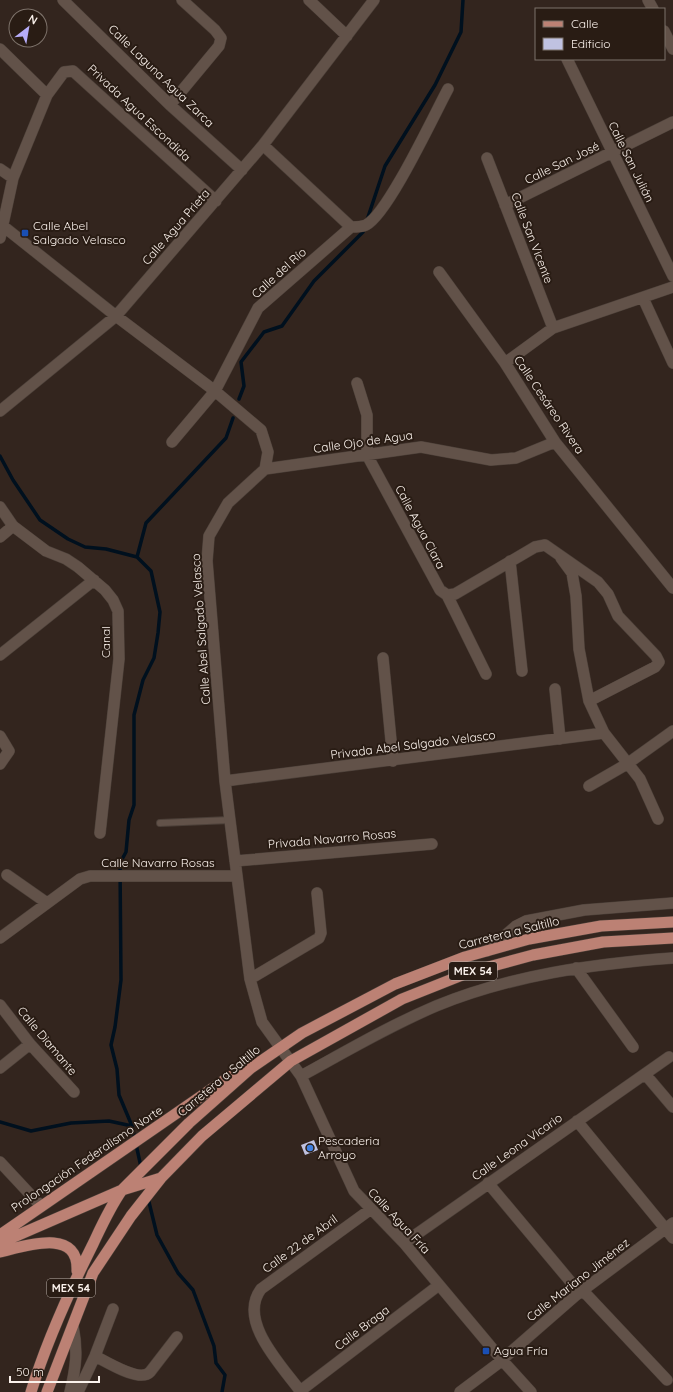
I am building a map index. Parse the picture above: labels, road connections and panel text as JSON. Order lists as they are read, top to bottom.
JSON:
{
  "streets": {
    "main road": ["Carretera a Saltillo", "MEX 54", "Prolongación Federalismo Norte"],
    "street": [
      "Calle Laguna Agua Zarca",
      "Privada Agua Escondida",
      "Calle San Julián",
      "Calle San José",
      "Calle Agua Prieta",
      "Calle San Vicente",
      "Calle del Río",
      "Calle Cesáreo Rivera",
      "Calle Ojo de Agua",
      "Calle Agua Clara",
      "Calle Abel Salgado Velasco",
      "Canal",
      "Privada Abel Salgado Velasco",
      "Privada Navarro Rosas",
      "Calle Navarro Rosas",
      "Calle Diamante",
      "Calle Leona Vicario",
      "Calle Agua Fría",
      "Calle 22 de Abril",
      "Calle Mariano Jiménez",
      "Calle Braga"
    ]
  },
  "crossings": [
    ["Calle Laguna Agua Zarca", "Calle Agua Prieta"],
    ["Privada Agua Escondida", "Calle Agua Prieta"],
    ["Calle San Julián", "Calle San José"],
    ["Calle San José", "Calle San Vicente"],
    ["Calle Cesáreo Rivera", "Calle Ojo de Agua"],
    ["Calle Ojo de Agua", "Calle Agua Clara"],
    ["Calle Ojo de Agua", "Calle Abel Salgado Velasco"],
    ["Calle Abel Salgado Velasco", "Privada Abel Salgado Velasco"],
    ["Calle Abel Salgado Velasco", "Privada Navarro Rosas"],
    ["Calle Abel Salgado Velasco", "Calle Navarro Rosas"],
    ["Calle Abel Salgado Velasco", "Carretera a Saltillo"],
    ["Calle Abel Salgado Velasco", "Calle Agua Fría"],
    ["Carretera a Saltillo", "Prolongación Federalismo Norte"],
    ["Carretera a Saltillo", "Calle Agua Fría"],
    ["MEX 54", "Calle Agua Fría"],
    ["Calle Leona Vicario", "Calle Agua Fría"],
    ["Calle Agua Fría", "Calle 22 de Abril"],
    ["Calle Agua Fría", "Calle Mariano Jiménez"],
    ["Calle Agua Fría", "Calle Braga"],
    ["Calle 22 de Abril", "Calle Braga"]
  ],
  "places": {
    "transit": ["Calle Abel Salgado Velasco", "Agua Fría"],
    "other": ["Pescaderia Arroyo"]
  },
  "legend": ["Calle", "Edificio"],
  "scale_bar": "50 m",
  "north": "top right"
}
